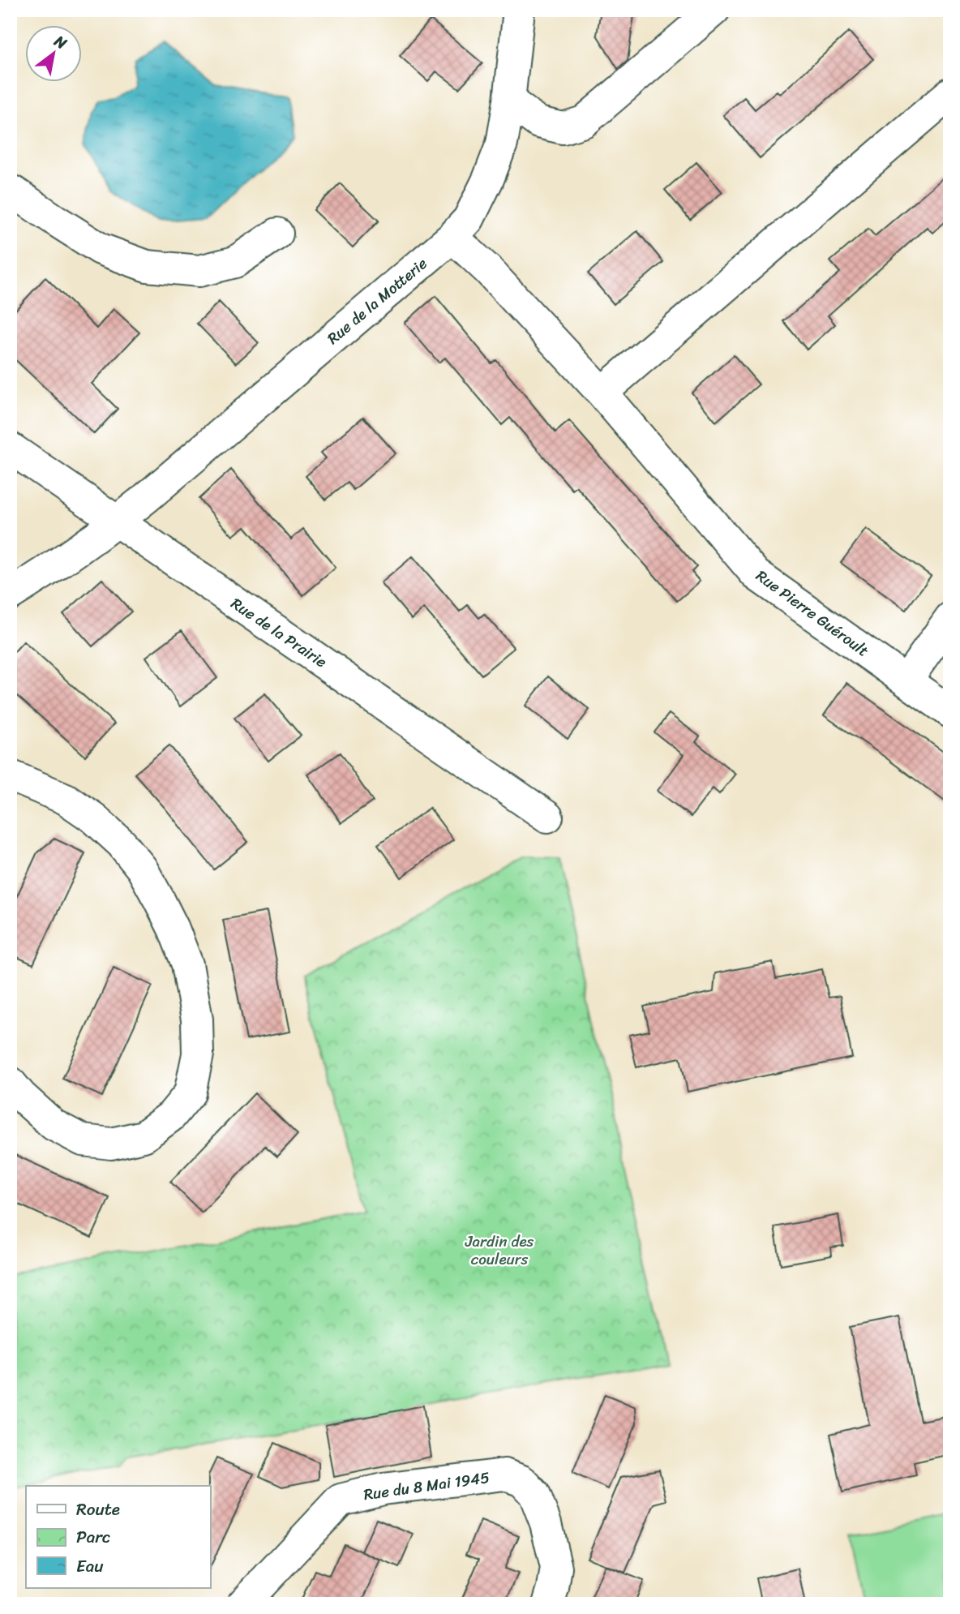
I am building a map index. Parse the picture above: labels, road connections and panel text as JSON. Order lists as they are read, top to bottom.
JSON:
{
  "streets": {
    "street": [
      "Rue de la Motterie",
      "Rue Pierre Guéroult",
      "Rue de la Prairie",
      "Rue du 8 Mai 1945"
    ]
  },
  "crossings": [
    ["Rue de la Motterie", "Rue Pierre Guéroult"],
    ["Rue de la Motterie", "Rue de la Prairie"]
  ],
  "parks": ["Jardin des couleurs"],
  "legend": ["Route", "Parc", "Eau"],
  "north": "top right"
}
